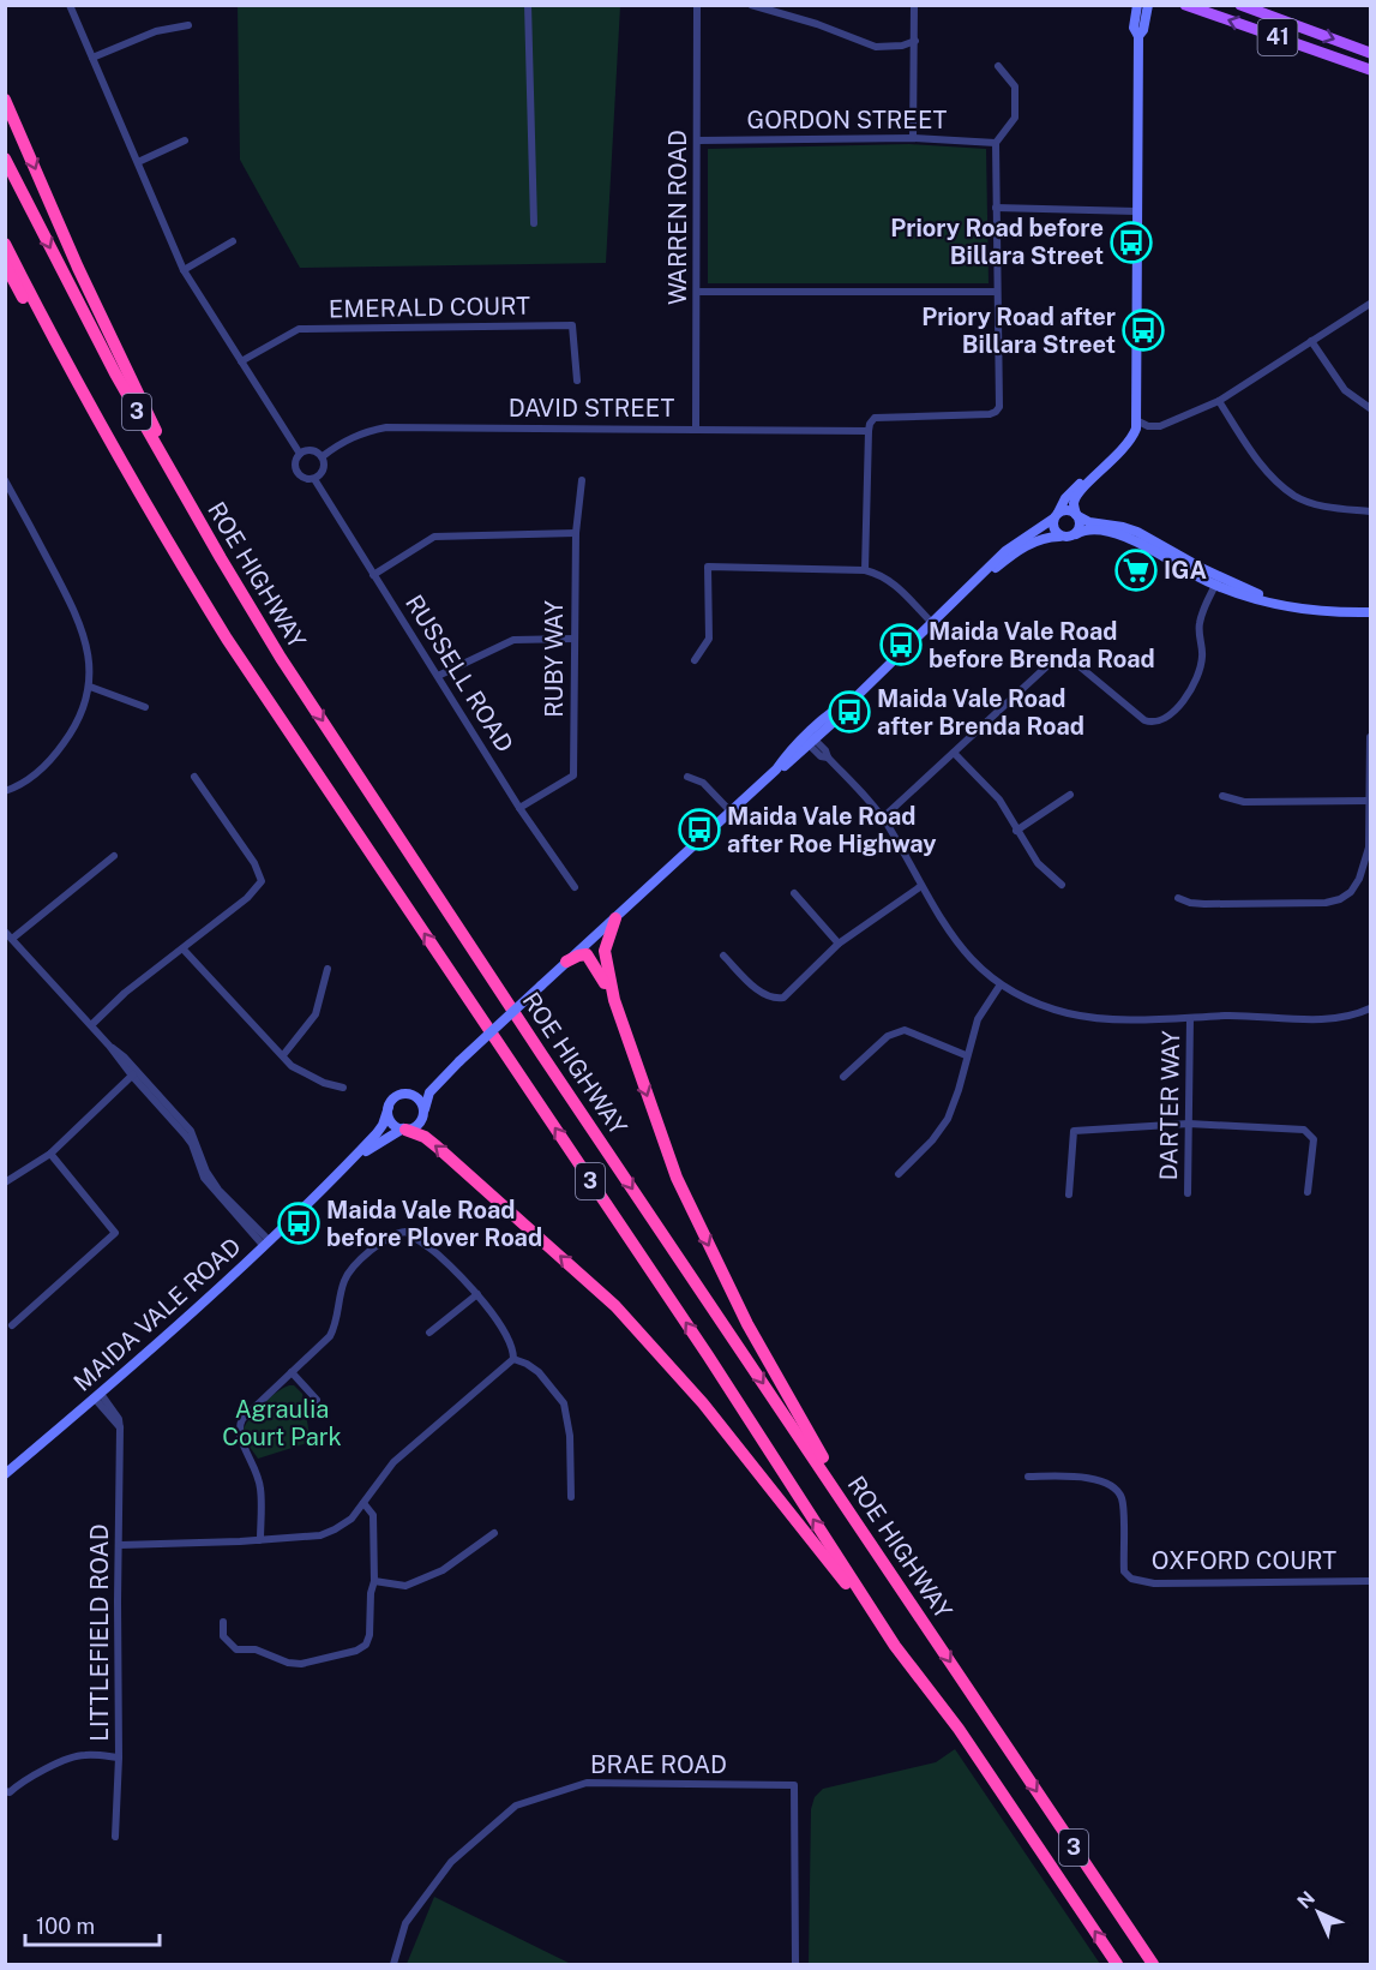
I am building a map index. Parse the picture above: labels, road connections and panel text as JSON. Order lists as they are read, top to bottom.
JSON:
{
  "streets": {
    "highway": ["3", "ROE HIGHWAY"],
    "main road": ["41", "MAIDA VALE ROAD"],
    "street": [
      "GORDON STREET",
      "WARREN ROAD",
      "EMERALD COURT",
      "DAVID STREET",
      "RUBY WAY",
      "RUSSELL ROAD",
      "DARTER WAY",
      "OXFORD COURT",
      "LITTLEFIELD ROAD",
      "BRAE ROAD"
    ]
  },
  "crossings": [
    ["GORDON STREET", "WARREN ROAD"],
    ["WARREN ROAD", "DAVID STREET"],
    ["DAVID STREET", "RUSSELL ROAD"],
    ["RUBY WAY", "RUSSELL ROAD"],
    ["MAIDA VALE ROAD", "LITTLEFIELD ROAD"]
  ],
  "parks": ["Agraulia Court Park"],
  "places": {
    "bus stop": [
      "Priory Road before Billara Street",
      "Priory Road after Billara Street",
      "Maida Vale Road before Brenda Road",
      "Maida Vale Road after Brenda Road",
      "Maida Vale Road after Roe Highway",
      "Maida Vale Road before Plover Road"
    ],
    "supermarket": ["IGA"]
  },
  "scale_bar": "100 m",
  "north": "top left"
}
